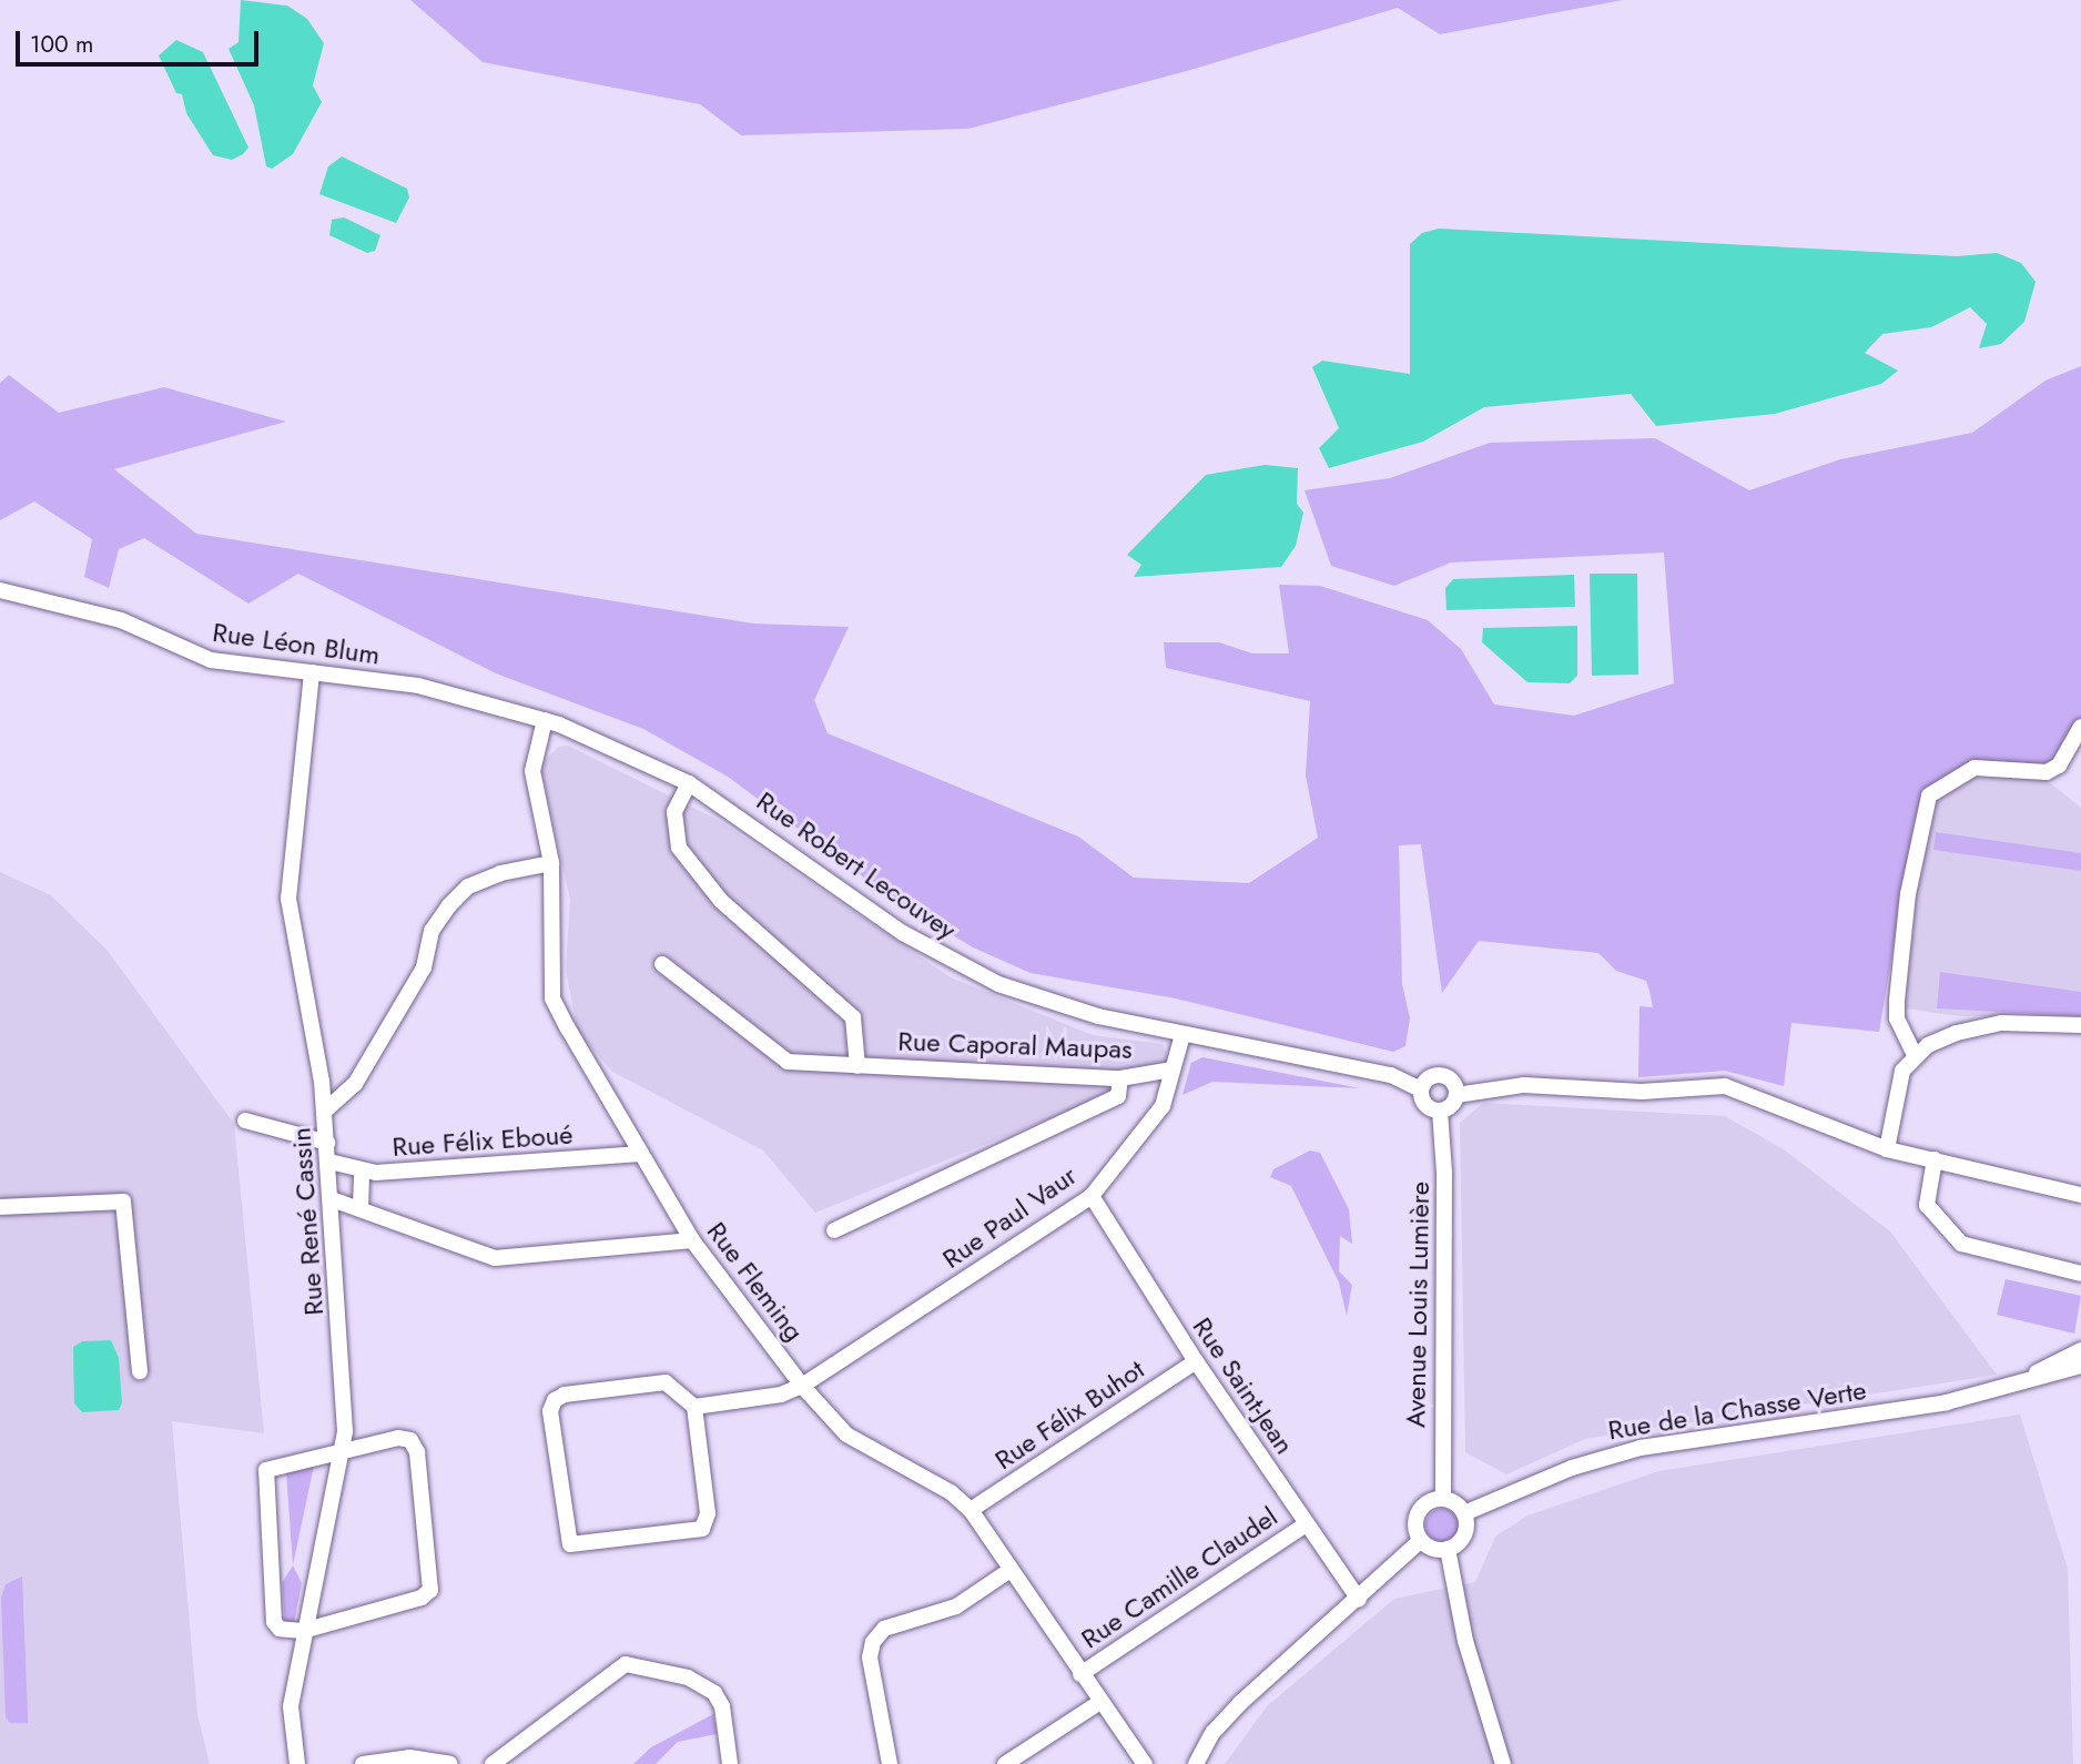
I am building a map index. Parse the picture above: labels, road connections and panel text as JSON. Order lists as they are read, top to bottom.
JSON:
{
  "streets": {
    "street": [
      "Rue Léon Blum",
      "Rue Robert Lecouvey",
      "Rue Caporal Maupas",
      "Rue Félix Eboué",
      "Rue Paul Vaur",
      "Rue René Cassin",
      "Rue Fleming",
      "Avenue Louis Lumière",
      "Rue Saint-Jean",
      "Rue de la Chasse Verte",
      "Rue Félix Buhot",
      "Rue Camille Claudel"
    ]
  },
  "crossings": [
    ["Rue Léon Blum", "Rue Robert Lecouvey"],
    ["Rue Léon Blum", "Rue René Cassin"],
    ["Rue Léon Blum", "Rue Fleming"],
    ["Rue Robert Lecouvey", "Rue Caporal Maupas"],
    ["Rue Robert Lecouvey", "Rue Paul Vaur"],
    ["Rue Robert Lecouvey", "Rue Fleming"],
    ["Rue Robert Lecouvey", "Avenue Louis Lumière"],
    ["Rue Caporal Maupas", "Rue Paul Vaur"],
    ["Rue Félix Eboué", "Rue René Cassin"],
    ["Rue Félix Eboué", "Rue Fleming"],
    ["Rue Paul Vaur", "Rue Fleming"],
    ["Rue Paul Vaur", "Rue Saint-Jean"],
    ["Rue Fleming", "Rue Félix Buhot"],
    ["Rue Fleming", "Rue Camille Claudel"],
    ["Avenue Louis Lumière", "Rue de la Chasse Verte"],
    ["Rue Saint-Jean", "Rue Félix Buhot"],
    ["Rue Saint-Jean", "Rue Camille Claudel"]
  ],
  "scale_bar": "100 m"
}
